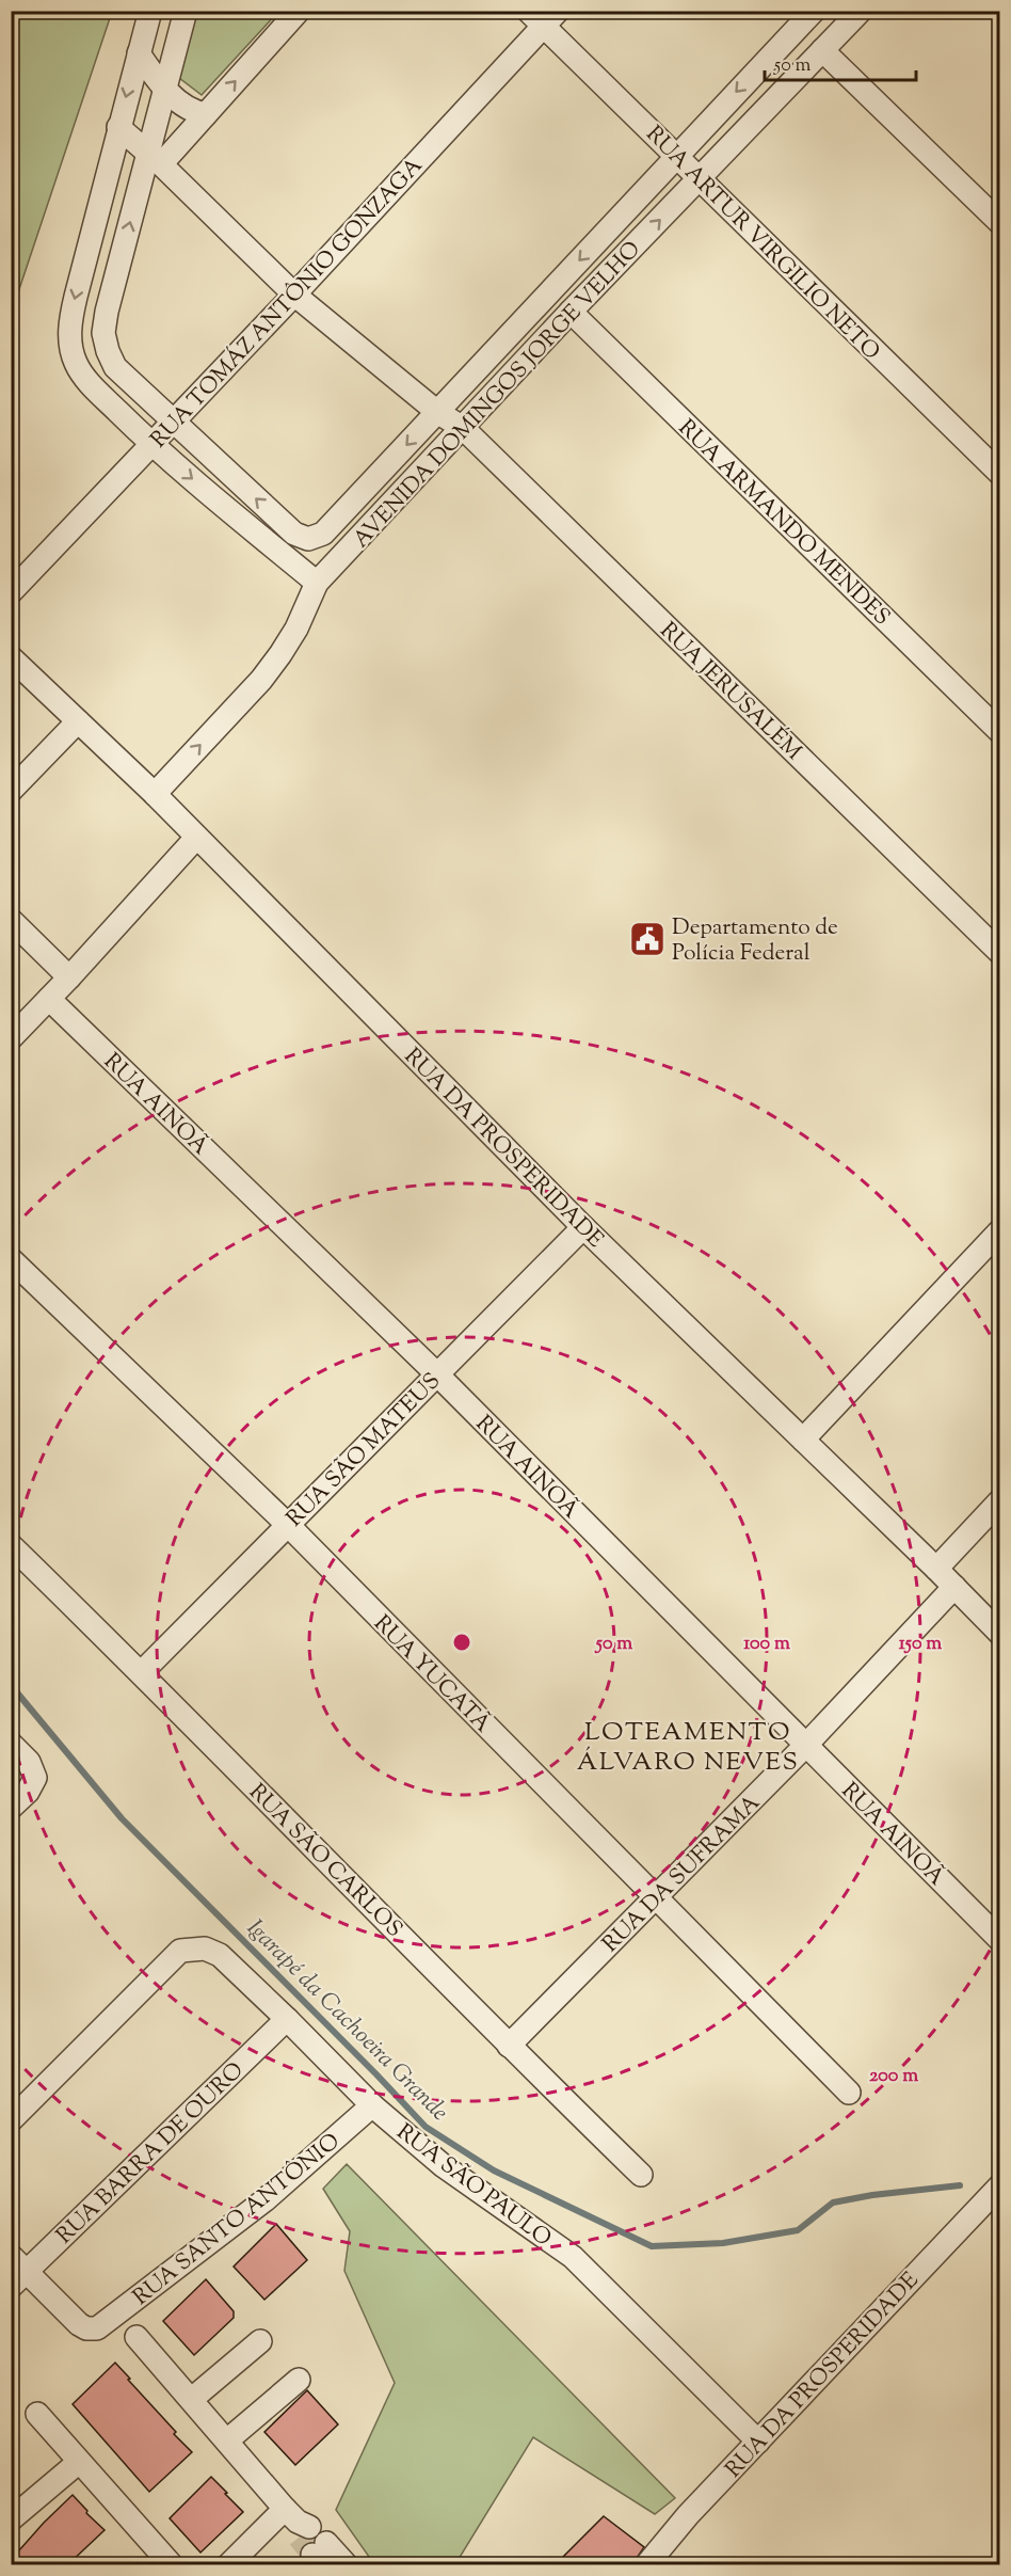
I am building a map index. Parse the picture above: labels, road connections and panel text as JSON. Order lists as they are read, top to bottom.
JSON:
{
  "streets": {
    "street": [
      "RUA ARTUR VIRGILIO NETO",
      "RUA TOMÁZ ANTÔNIO GONZAGA",
      "AVENIDA DOMINGOS JORGE VELHO",
      "RUA ARMANDO MENDES",
      "RUA JERUSALÉM",
      "RUA AINOÃ",
      "RUA DA PROSPERIDADE",
      "RUA SÃO MATEUS",
      "RUA YUCATÃ",
      "RUA SÃO CARLOS",
      "RUA DA SUFRAMA",
      "RUA BARRA DE OURO",
      "RUA SÃO PAULO",
      "RUA SANTO ANTÔNIO"
    ]
  },
  "crossings": [
    ["RUA ARTUR VIRGILIO NETO", "RUA TOMÁZ ANTÔNIO GONZAGA"],
    ["RUA ARTUR VIRGILIO NETO", "AVENIDA DOMINGOS JORGE VELHO"],
    ["RUA TOMÁZ ANTÔNIO GONZAGA", "AVENIDA DOMINGOS JORGE VELHO"],
    ["RUA TOMÁZ ANTÔNIO GONZAGA", "RUA JERUSALÉM"],
    ["AVENIDA DOMINGOS JORGE VELHO", "RUA ARMANDO MENDES"],
    ["AVENIDA DOMINGOS JORGE VELHO", "RUA JERUSALÉM"],
    ["AVENIDA DOMINGOS JORGE VELHO", "RUA DA PROSPERIDADE"],
    ["RUA AINOÃ", "RUA SÃO MATEUS"],
    ["RUA AINOÃ", "RUA DA SUFRAMA"],
    ["RUA DA PROSPERIDADE", "RUA SÃO MATEUS"],
    ["RUA DA PROSPERIDADE", "RUA DA SUFRAMA"],
    ["RUA DA PROSPERIDADE", "RUA SÃO PAULO"],
    ["RUA SÃO MATEUS", "RUA YUCATÃ"],
    ["RUA SÃO MATEUS", "RUA SÃO CARLOS"],
    ["RUA YUCATÃ", "RUA DA SUFRAMA"],
    ["RUA SÃO CARLOS", "RUA DA SUFRAMA"],
    ["RUA BARRA DE OURO", "RUA SÃO PAULO"],
    ["RUA BARRA DE OURO", "RUA SANTO ANTÔNIO"],
    ["RUA SÃO PAULO", "RUA SANTO ANTÔNIO"]
  ],
  "districts": ["LOTEAMENTO ÁLVARO NEVES"],
  "water": ["Igarapé da Cachoeira Grande"],
  "places": {
    "public building": ["Departamento de Polícia Federal"]
  },
  "scale_bar": "50 m",
  "rings": [
    "50 m",
    "100 m",
    "150 m",
    "200 m"
  ]
}
